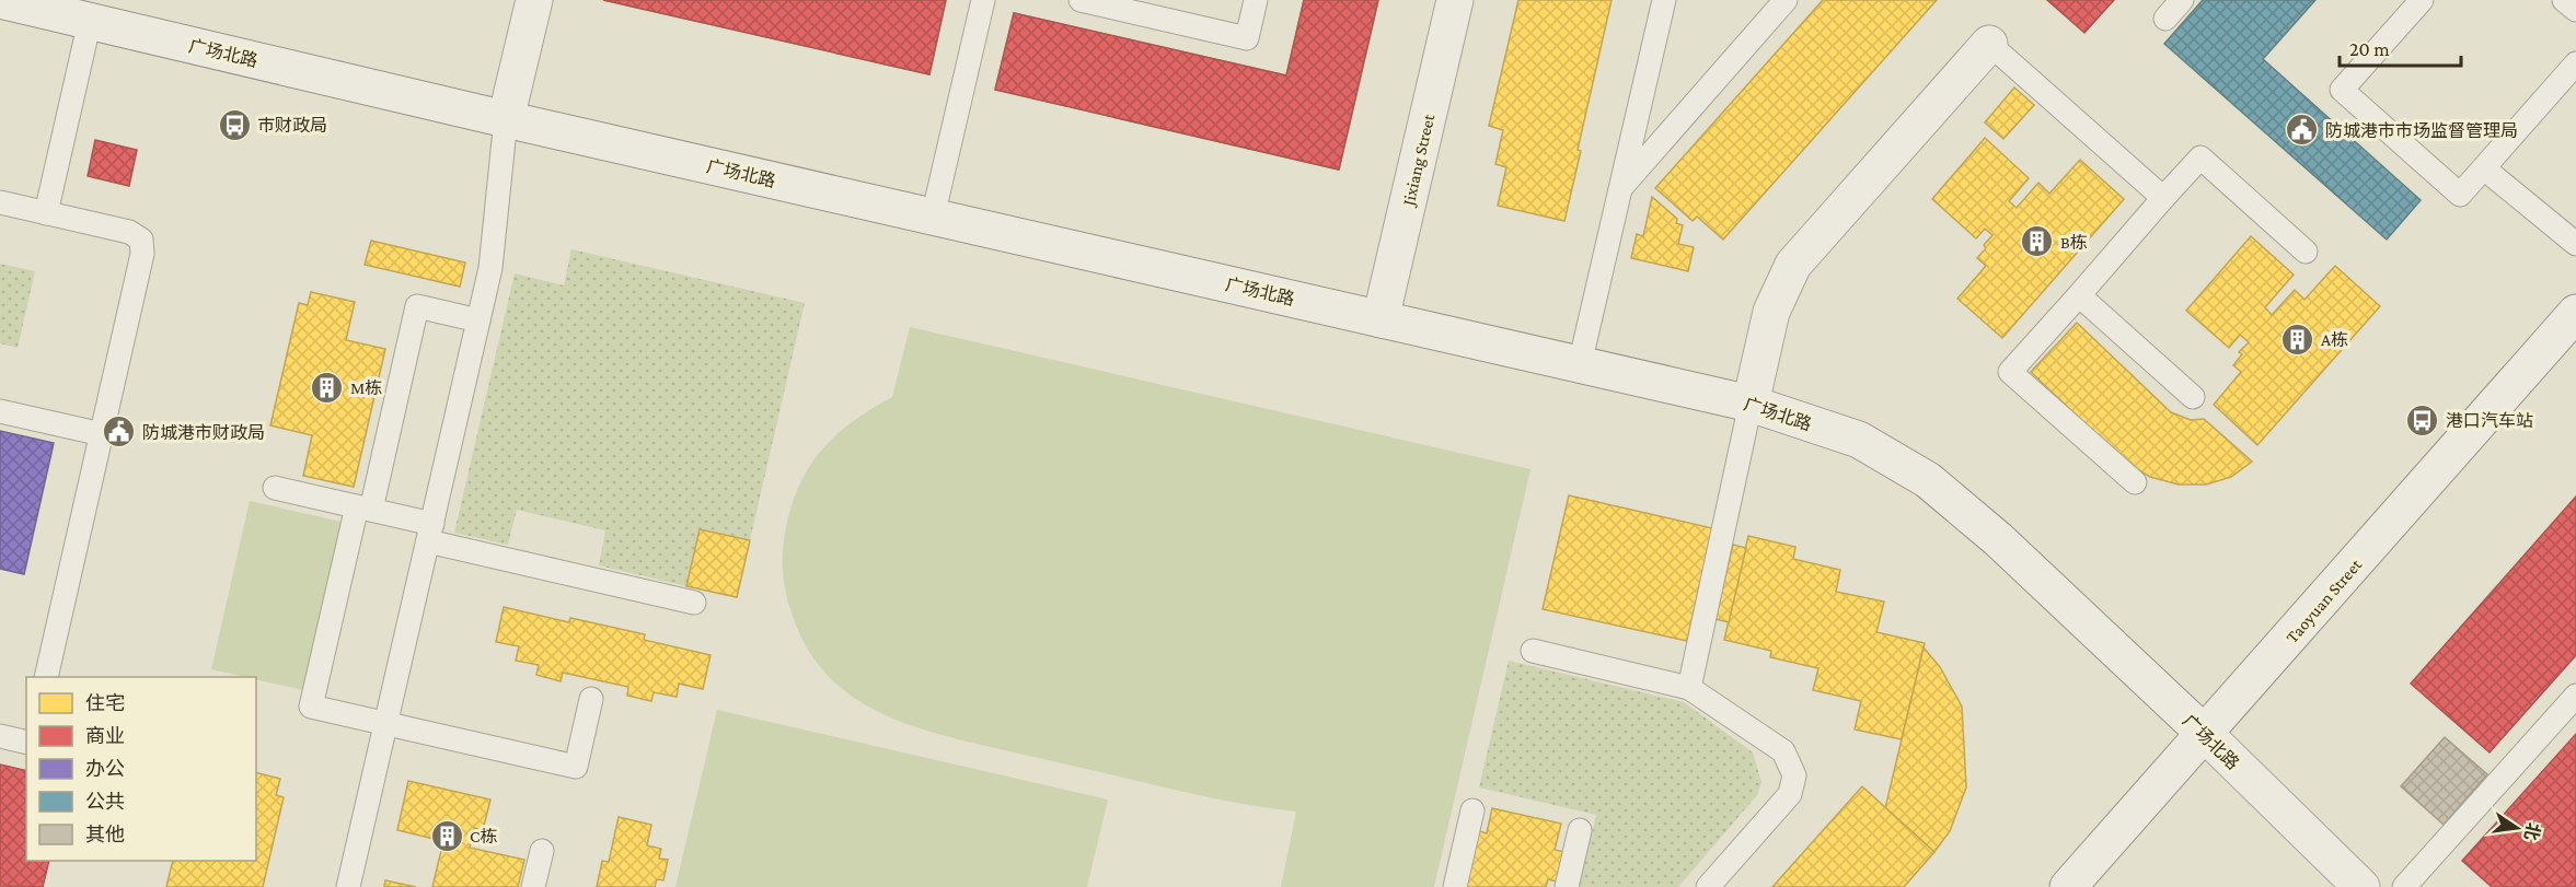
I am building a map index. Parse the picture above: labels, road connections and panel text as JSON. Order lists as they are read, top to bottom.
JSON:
{
  "streets": {
    "street": ["广场北路", "Jixiang Street", "Taoyuan Street"]
  },
  "crossings": [
    ["广场北路", "Jixiang Street"],
    ["广场北路", "Taoyuan Street"]
  ],
  "places": {
    "bus stop": ["巿财政局", "港口汽车站"],
    "public building": ["防城港市市场监督管理局", "防城港市财政局"],
    "building": [
      "B栋",
      "A栋",
      "M栋",
      "C栋"
    ]
  },
  "legend": [
    "住宅",
    "商业",
    "办公",
    "公共",
    "其他"
  ],
  "scale_bar": "20 m",
  "north": "right"
}
